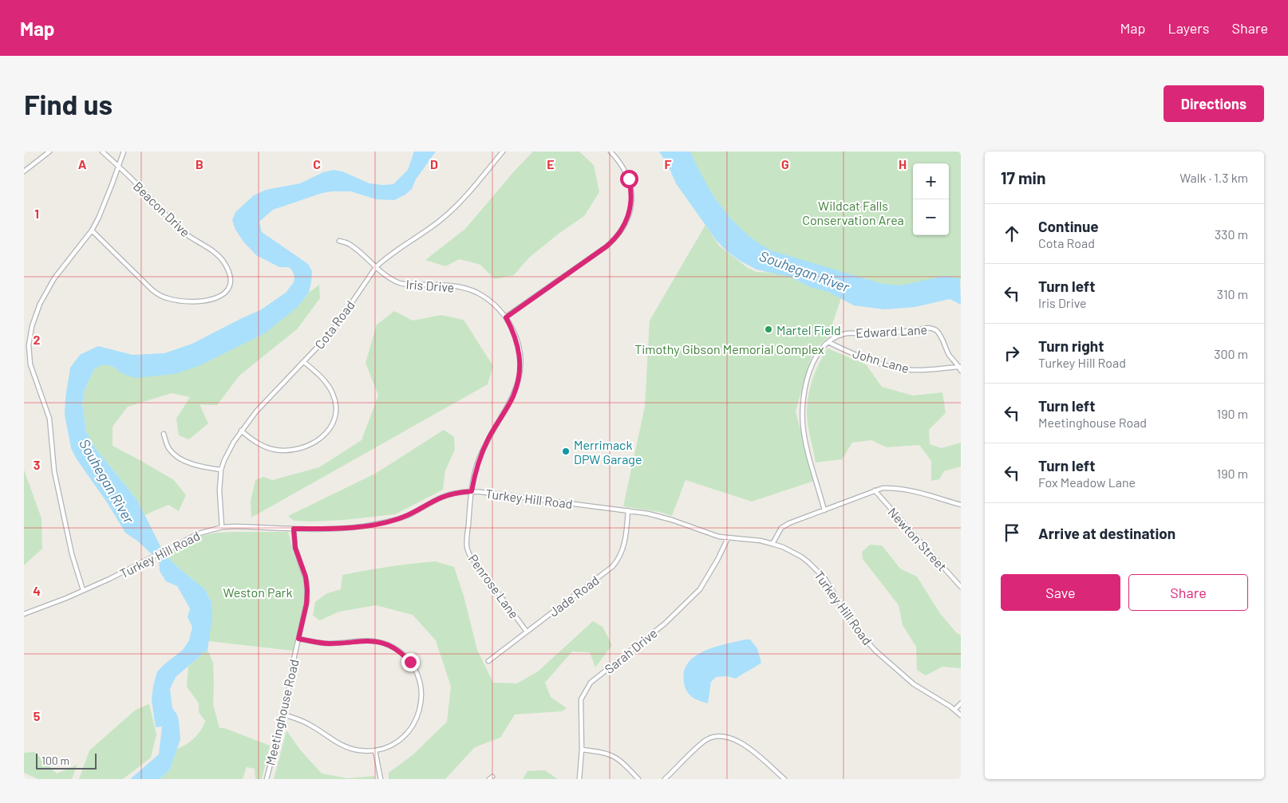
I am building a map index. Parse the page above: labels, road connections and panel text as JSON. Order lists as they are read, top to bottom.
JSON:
{
  "streets": {
    "street": [
      "Beacon Drive",
      "Iris Drive",
      "Cota Road",
      "Edward Lane",
      "John Lane",
      "Turkey Hill Road",
      "Newton Street",
      "Penrose Lane",
      "Jade Road",
      "Sarah Drive",
      "Meetinghouse Road"
    ]
  },
  "crossings": [
    ["Iris Drive", "Cota Road"],
    ["Iris Drive", "Turkey Hill Road"],
    ["Iris Drive", "Penrose Lane"],
    ["Cota Road", "Turkey Hill Road"],
    ["Edward Lane", "John Lane"],
    ["Turkey Hill Road", "Penrose Lane"],
    ["Turkey Hill Road", "Jade Road"],
    ["Turkey Hill Road", "Sarah Drive"],
    ["Turkey Hill Road", "Meetinghouse Road"],
    ["Penrose Lane", "Jade Road"]
  ],
  "water": ["Souhegan River"],
  "parks": ["Wildcat Falls Conservation Area", "Timothy Gibson Memorial Complex", "Weston Park"],
  "places": ["Martel Field", "Merrimack DPW Garage"],
  "scale_bar": "100 m",
  "page": {
    "header": "Map",
    "nav": ["Map", "Layers", "Share"],
    "buttons": [
      "Directions",
      ["Save", "Share"]
    ],
    "title": "Find us",
    "heading": ["17 min", "Walk · 1.3 km"],
    "map_buttons": ["+", "−"],
    "list": [
      ["Continue", "Cota Road", "330 m"],
      ["Turn left", "Iris Drive", "310 m"],
      ["Turn right", "Turkey Hill Road", "300 m"],
      ["Turn left", "Meetinghouse Road", "190 m"],
      ["Turn left", "Fox Meadow Lane", "190 m"],
      "Arrive at destination"
    ],
    "scale": "100 m"
  },
  "grid": {
    "columns": [
      "A",
      "B",
      "C",
      "D",
      "E",
      "F",
      "G",
      "H"
    ],
    "rows": [
      "1",
      "2",
      "3",
      "4",
      "5"
    ]
  }
}
